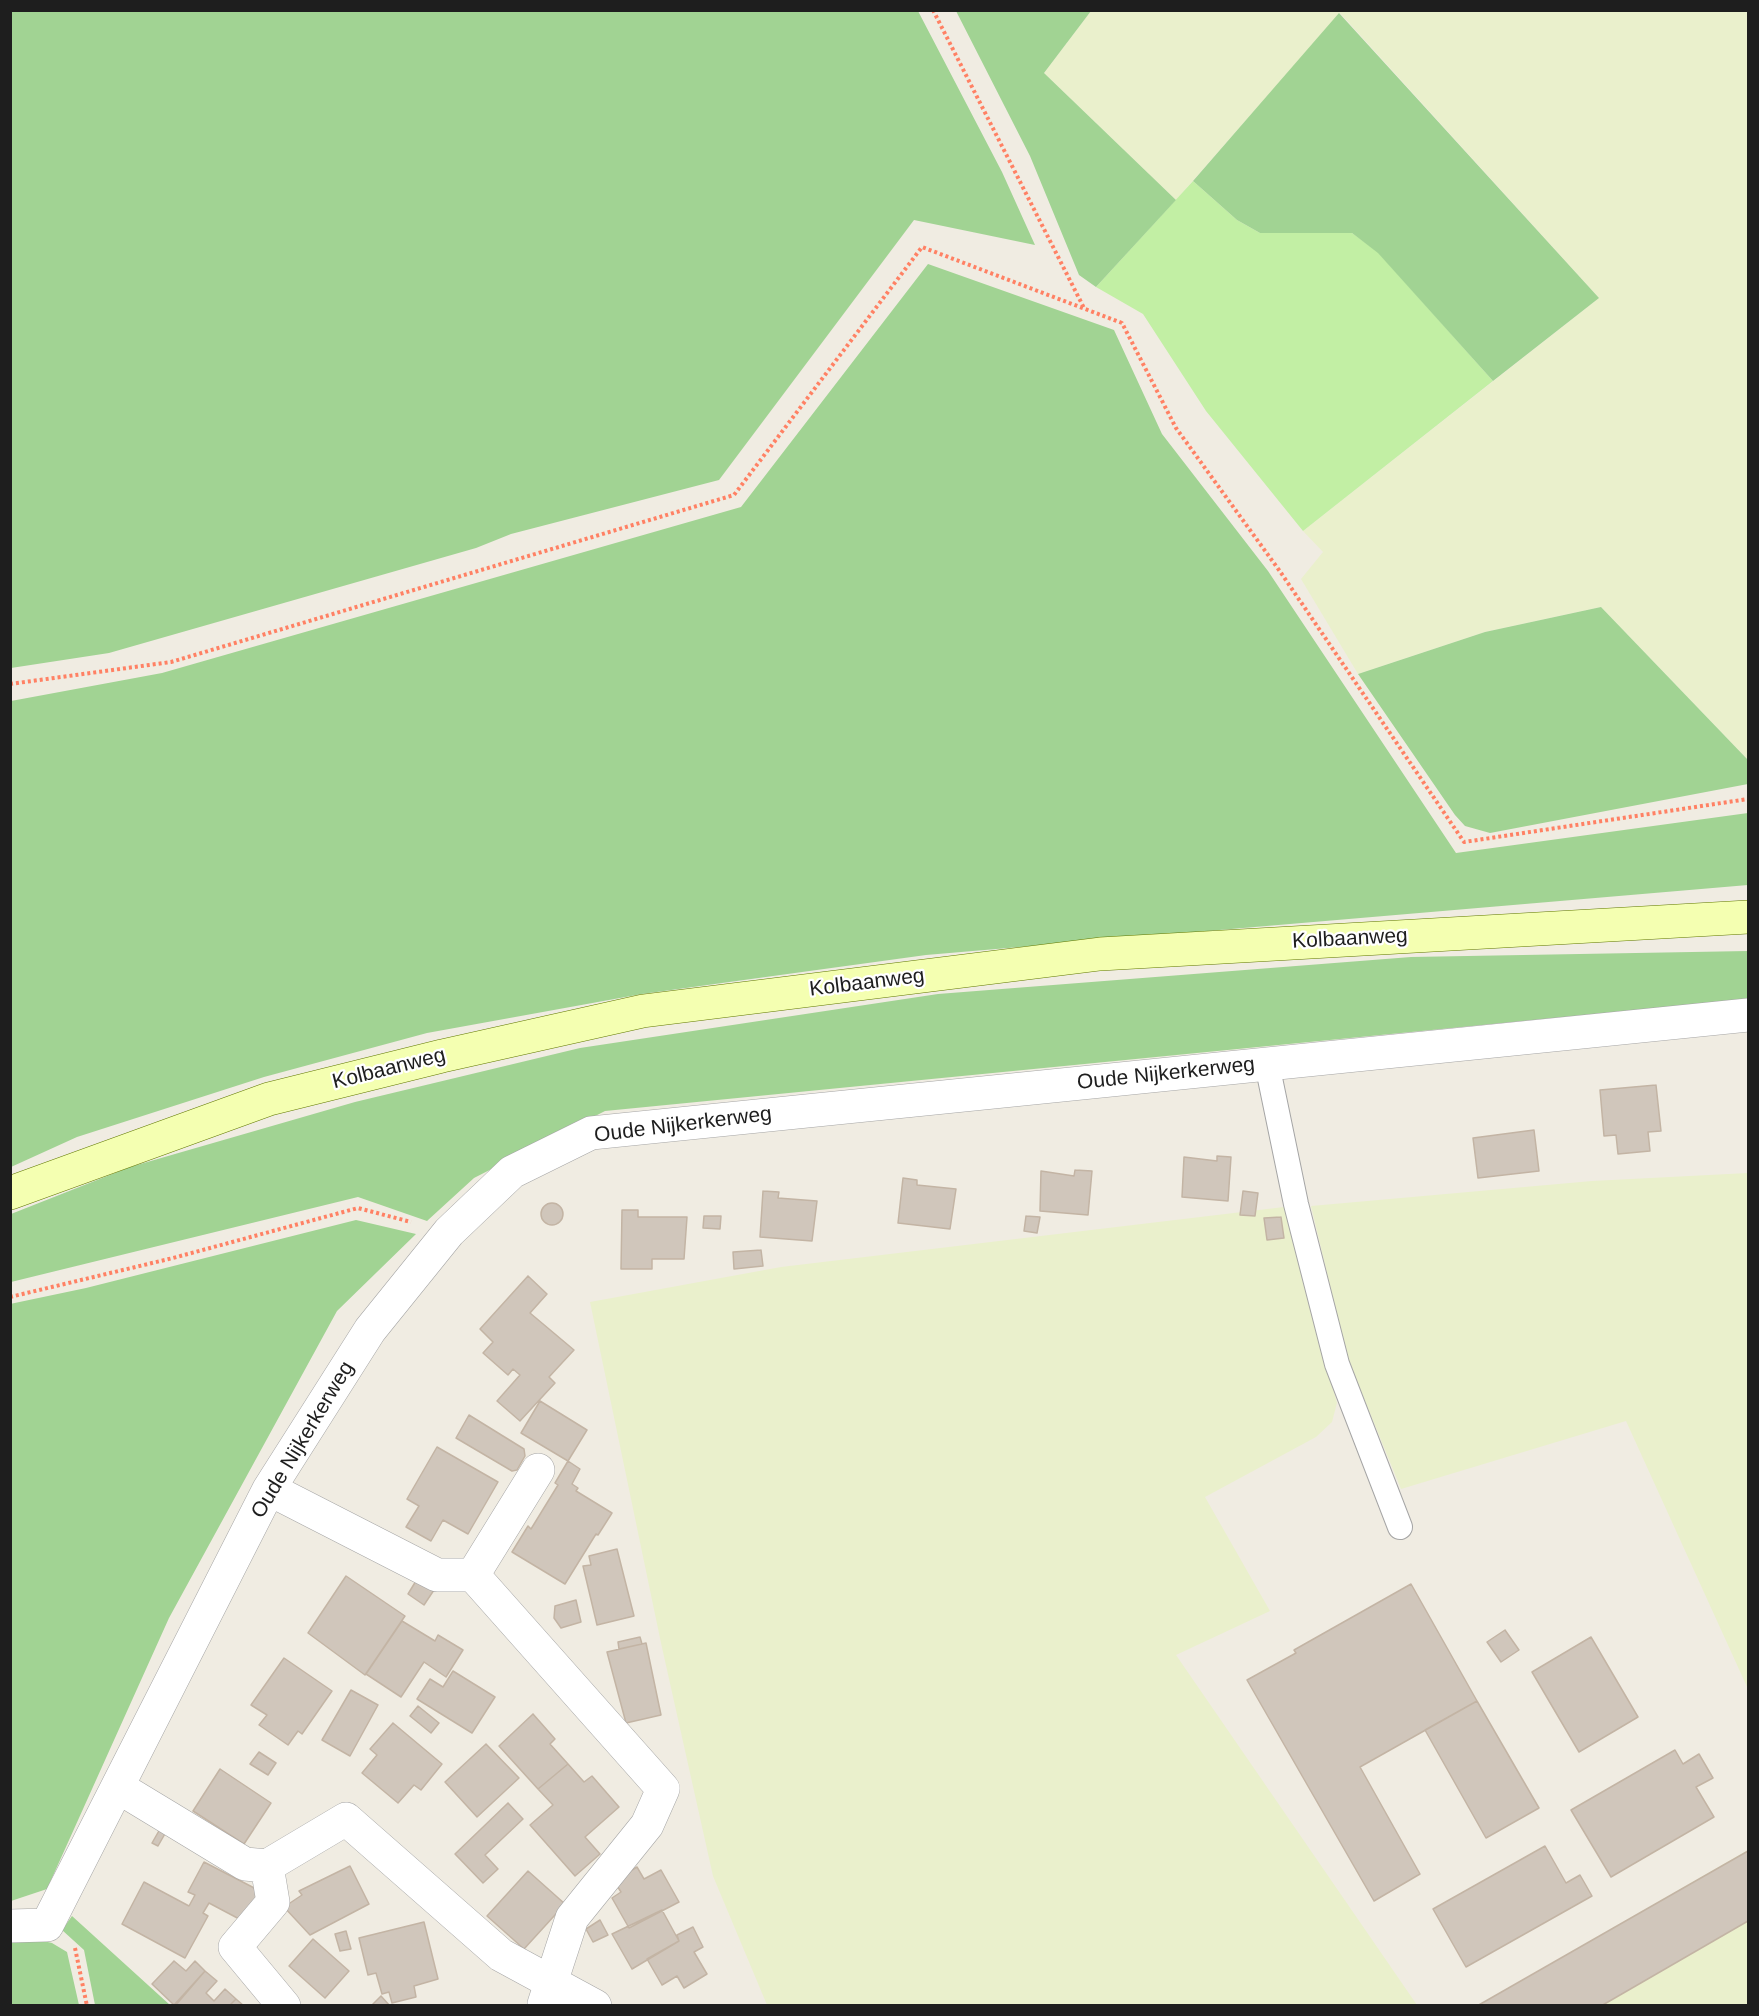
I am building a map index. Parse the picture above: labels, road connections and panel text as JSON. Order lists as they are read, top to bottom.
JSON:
{
  "streets": {
    "street": ["Kolbaanweg", "Oude Nijkerkerweg"]
  }
}
